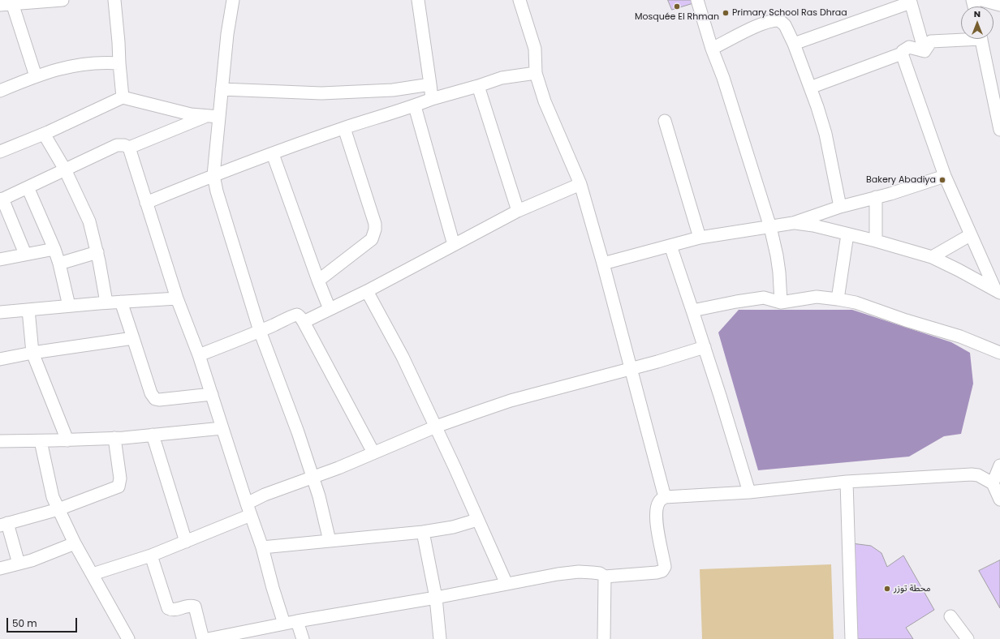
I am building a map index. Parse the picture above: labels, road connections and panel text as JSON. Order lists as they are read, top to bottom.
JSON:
{
  "places": [
    "Mosquée El Rhman",
    "Primary School Ras Dhraa",
    "Bakery Abadiya",
    "محطة توزر"
  ],
  "scale_bar": "50 m",
  "north": "top"
}
